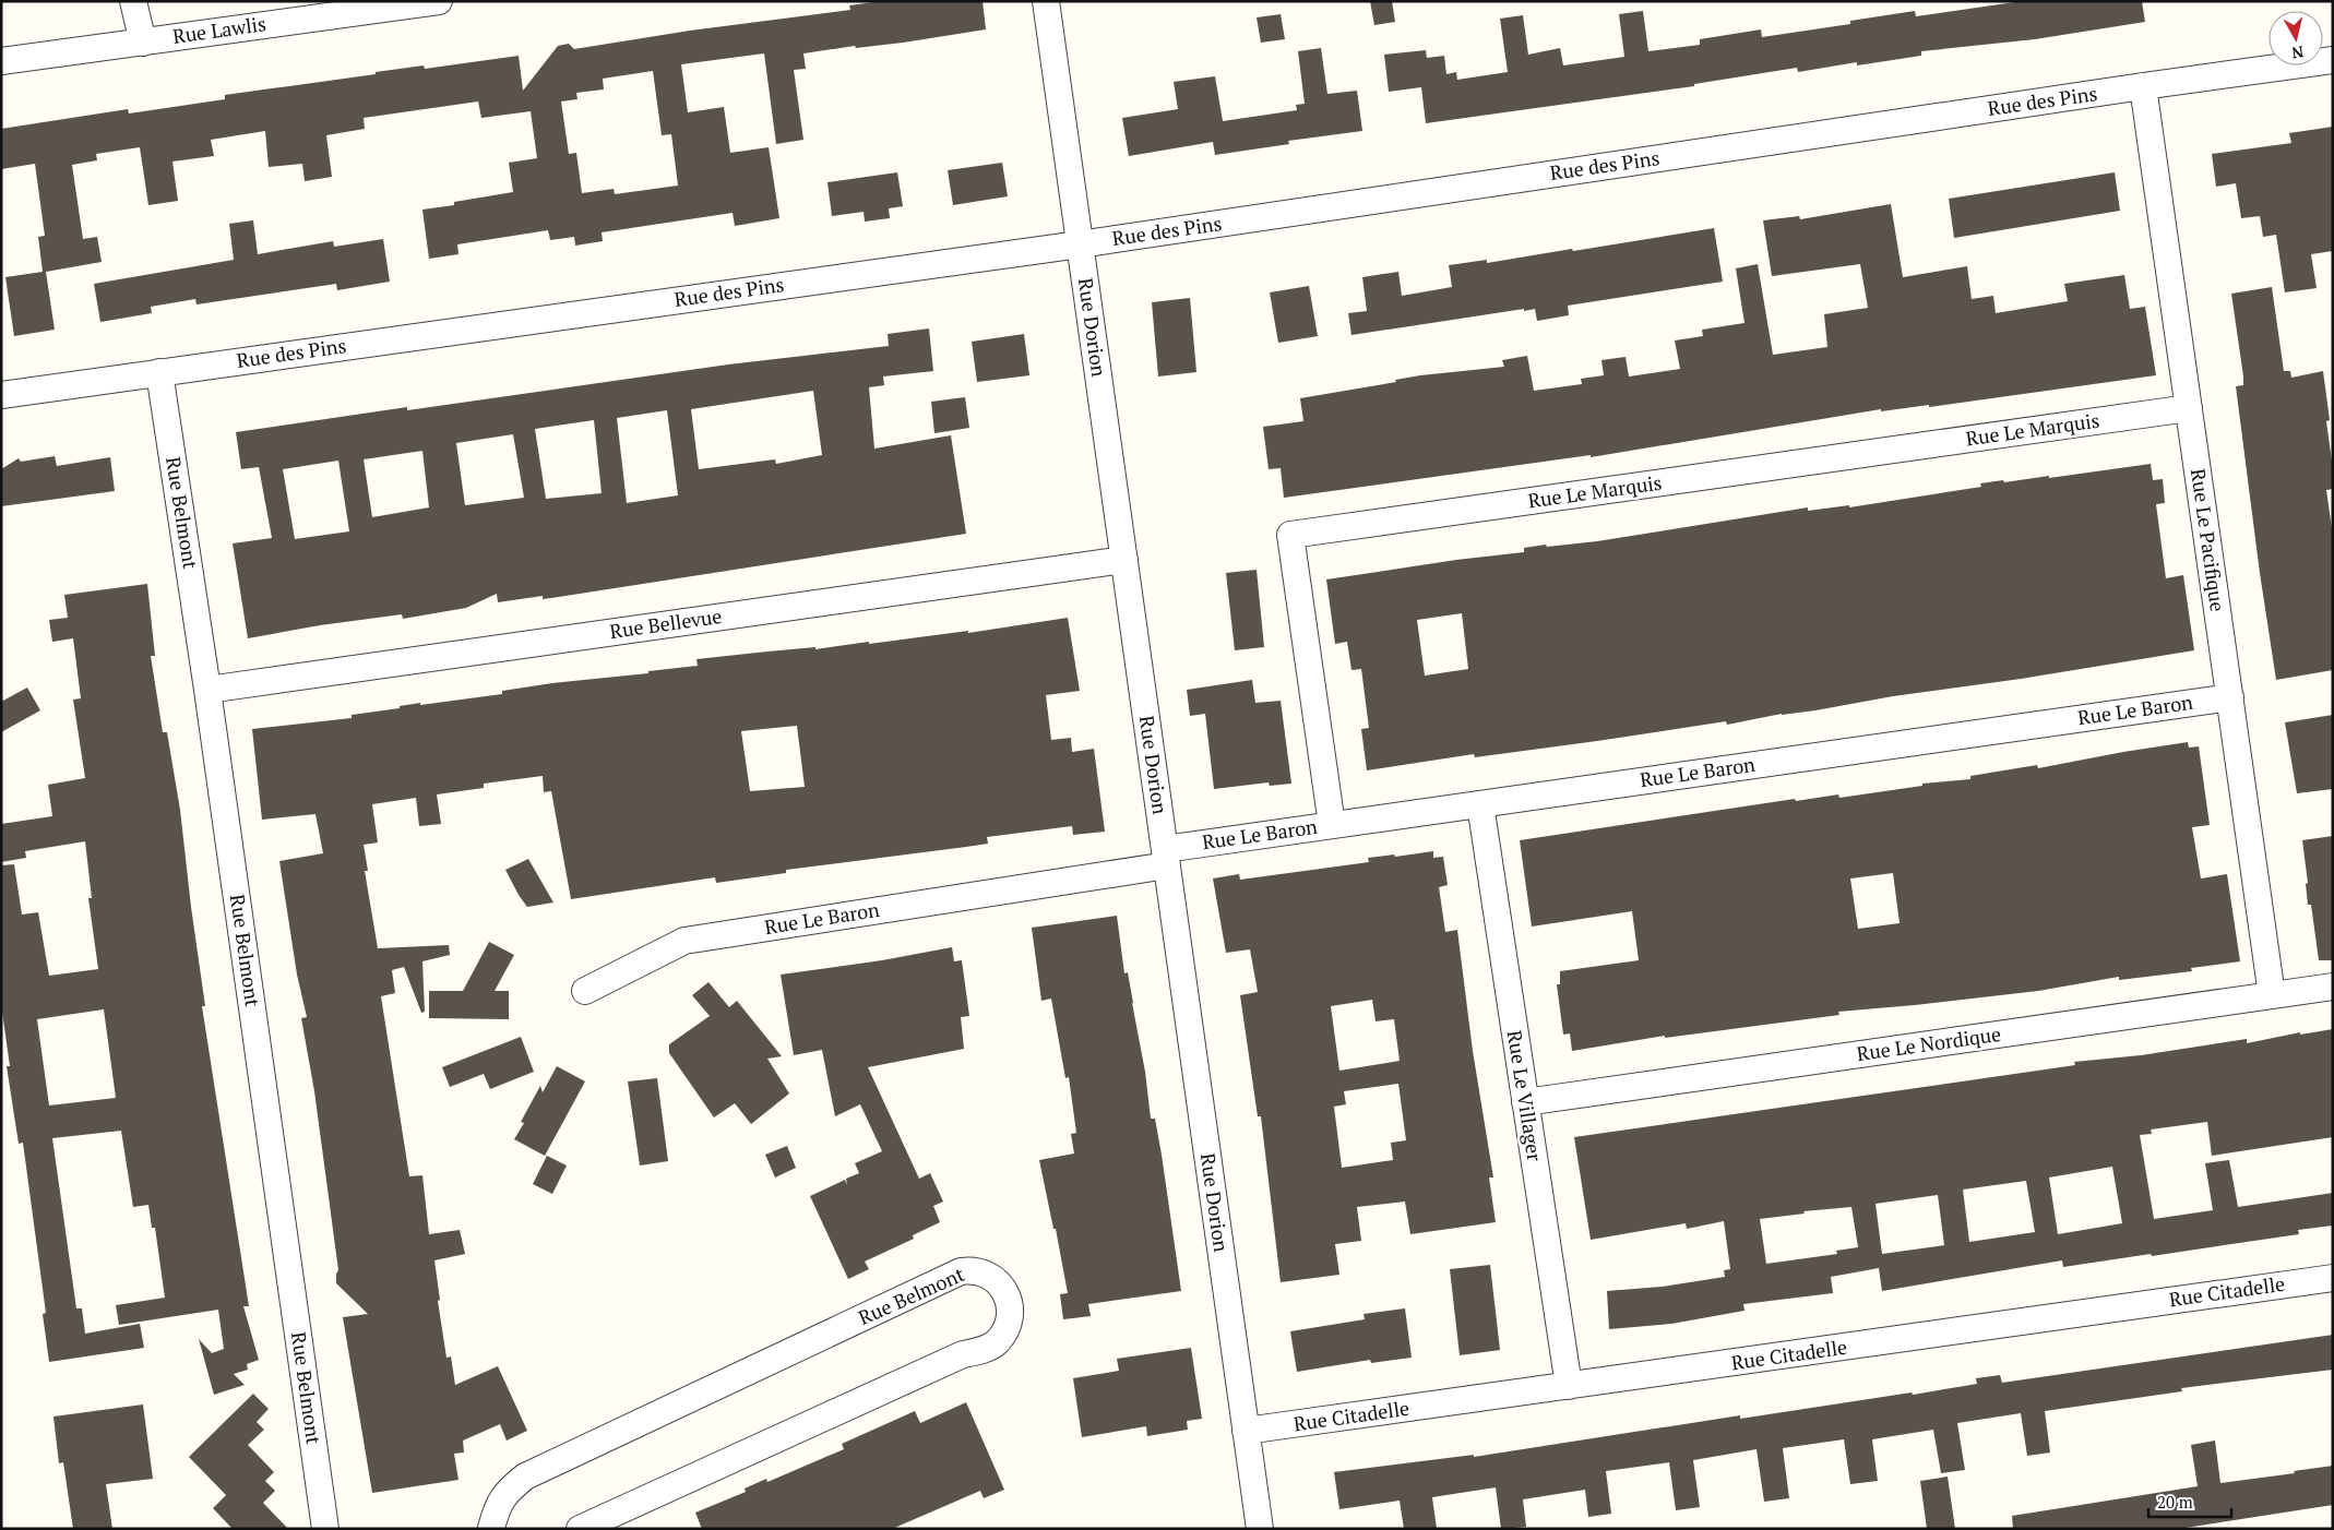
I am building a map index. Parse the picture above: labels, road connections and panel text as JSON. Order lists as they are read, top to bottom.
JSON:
{
  "streets": {
    "street": [
      "Rue Lawlis",
      "Rue des Pins",
      "Rue Dorion",
      "Rue Le Marquis",
      "Rue Belmont",
      "Rue Le Pacifique",
      "Rue Bellevue",
      "Rue Le Baron",
      "Rue Le Nordique",
      "Rue Le Villager",
      "Rue Citadelle"
    ]
  },
  "crossings": [
    ["Rue des Pins", "Rue Dorion"],
    ["Rue des Pins", "Rue Belmont"],
    ["Rue des Pins", "Rue Le Pacifique"],
    ["Rue Dorion", "Rue Bellevue"],
    ["Rue Dorion", "Rue Le Baron"],
    ["Rue Dorion", "Rue Citadelle"],
    ["Rue Le Marquis", "Rue Le Pacifique"],
    ["Rue Le Marquis", "Rue Le Baron"],
    ["Rue Belmont", "Rue Bellevue"],
    ["Rue Le Pacifique", "Rue Le Baron"],
    ["Rue Le Pacifique", "Rue Le Nordique"],
    ["Rue Le Baron", "Rue Le Villager"],
    ["Rue Le Nordique", "Rue Le Villager"],
    ["Rue Le Villager", "Rue Citadelle"]
  ],
  "scale_bar": "20 m",
  "north": "bottom"
}
